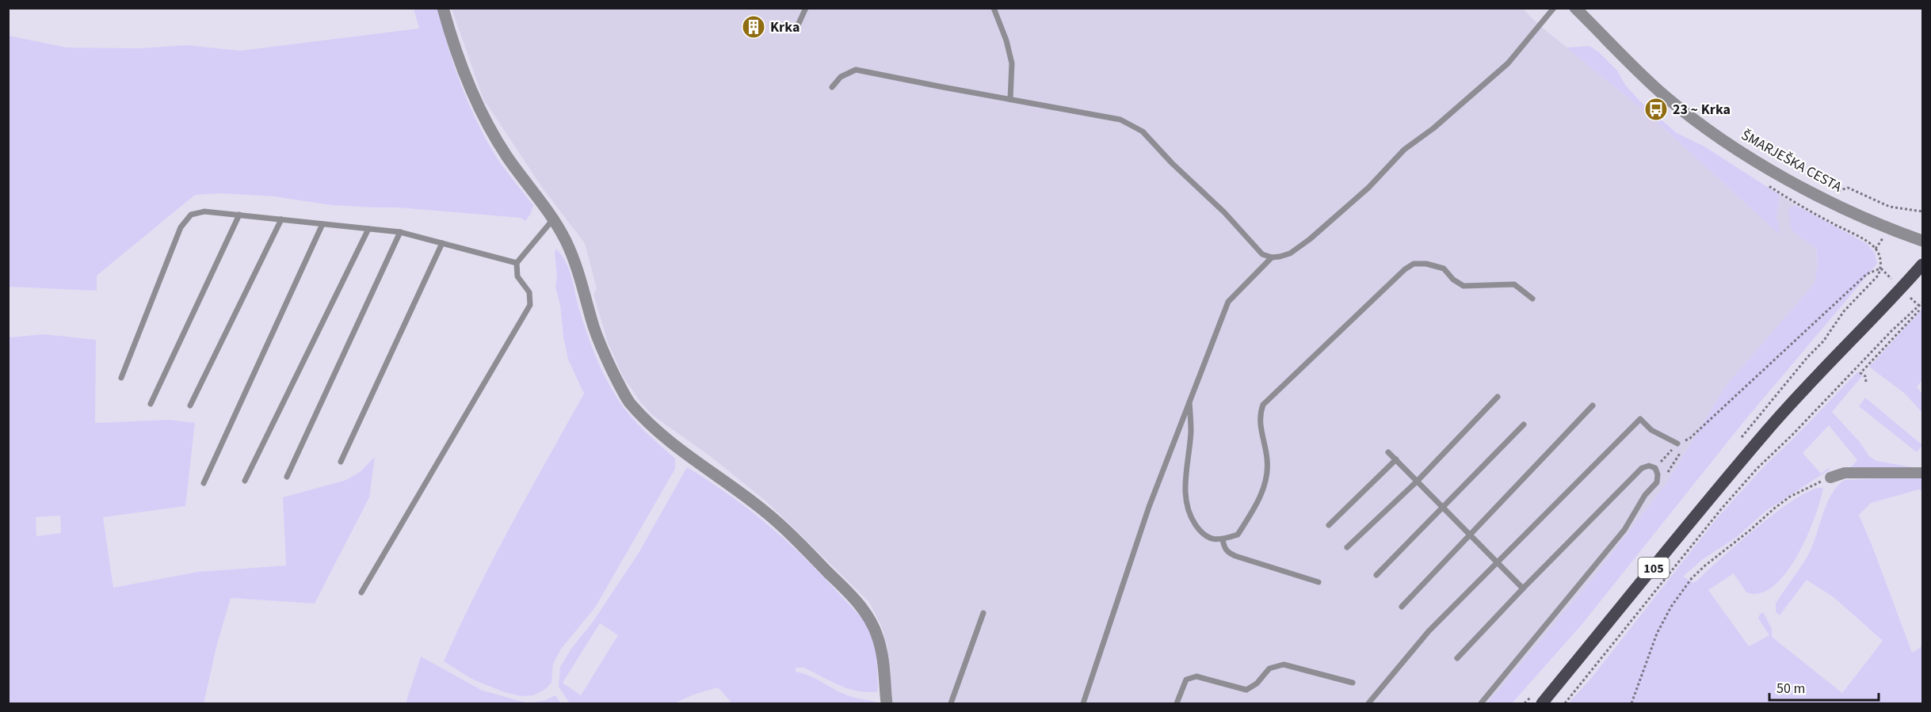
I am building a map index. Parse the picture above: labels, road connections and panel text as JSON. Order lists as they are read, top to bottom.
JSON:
{
  "streets": {
    "main road": ["105"],
    "street": ["ŠMARJEŠKA CESTA"]
  },
  "places": {
    "building": ["Krka"],
    "bus stop": ["23 ~ Krka"]
  },
  "scale_bar": "50 m"
}
